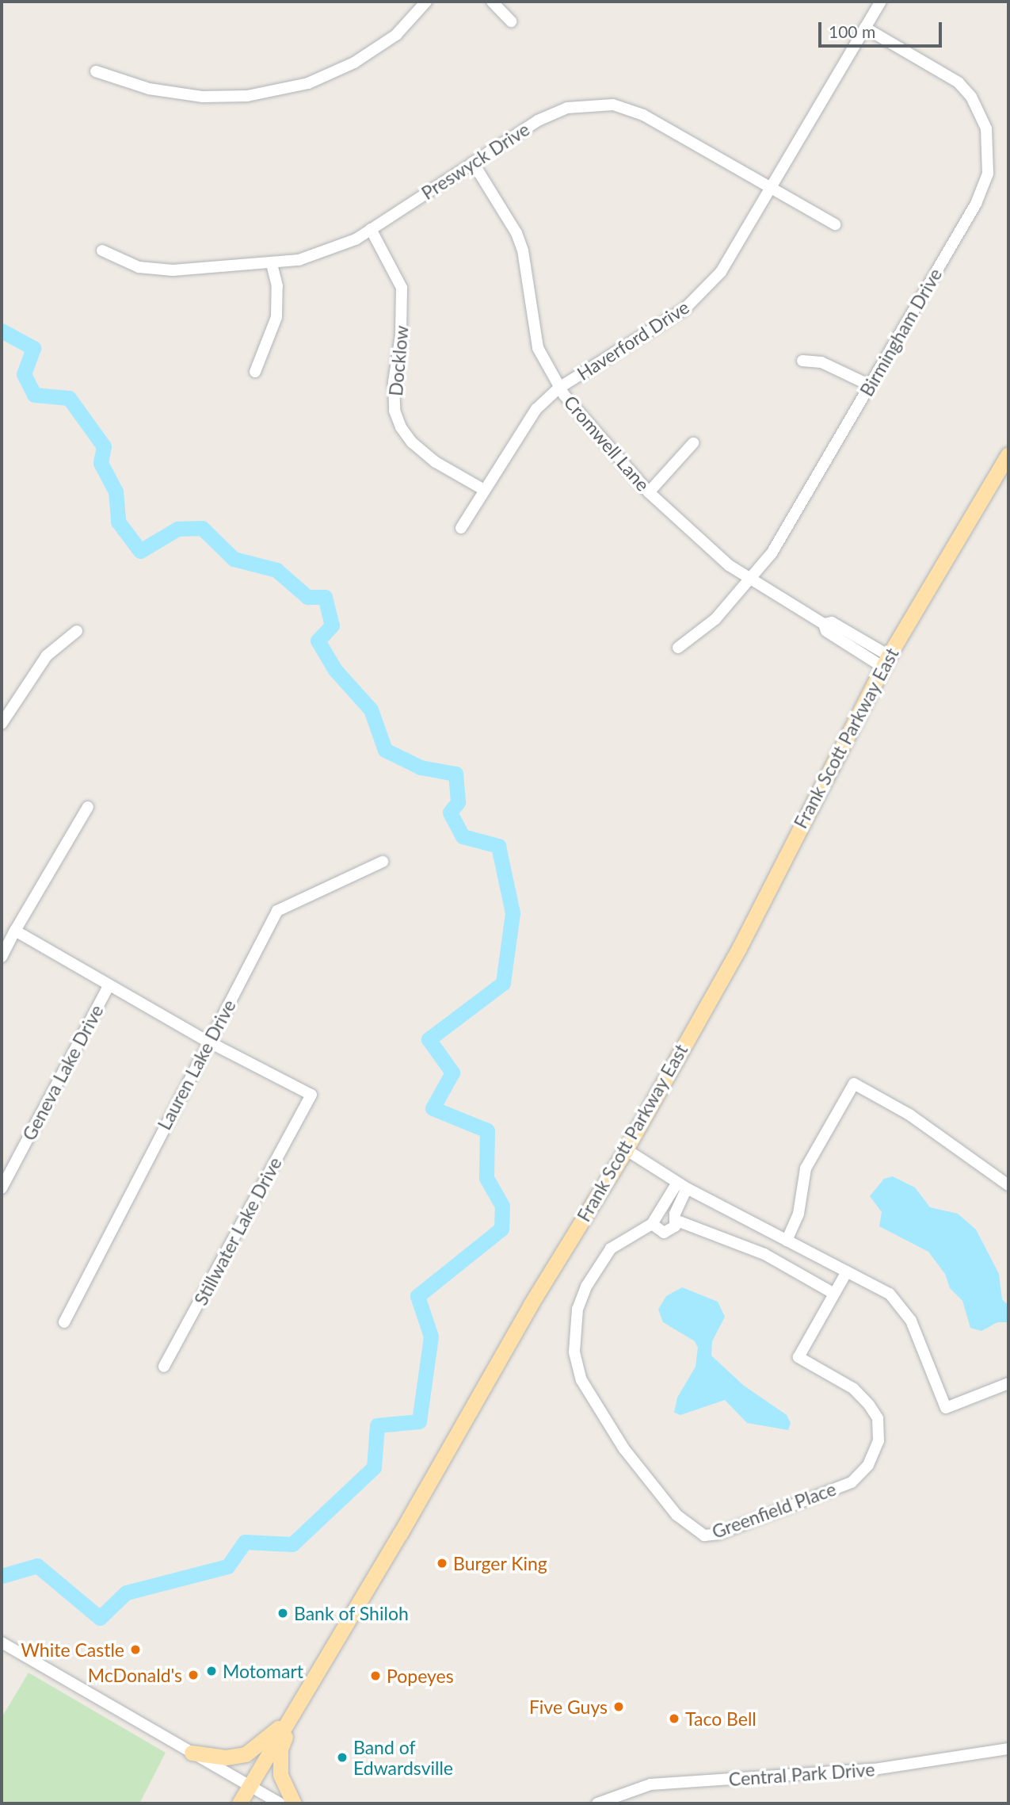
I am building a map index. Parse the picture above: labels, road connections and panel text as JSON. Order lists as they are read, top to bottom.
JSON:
{
  "streets": {
    "main road": ["Frank Scott Parkway East"],
    "street": [
      "Preswyck Drive",
      "Birmingham Drive",
      "Haverford Drive",
      "Docklow",
      "Cromwell Lane",
      "Lauren Lake Drive",
      "Geneva Lake Drive",
      "Stillwater Lake Drive",
      "Greenfield Place",
      "Central Park Drive"
    ]
  },
  "crossings": [
    ["Preswyck Drive", "Haverford Drive"],
    ["Preswyck Drive", "Docklow"],
    ["Preswyck Drive", "Cromwell Lane"],
    ["Birmingham Drive", "Haverford Drive"],
    ["Birmingham Drive", "Cromwell Lane"],
    ["Haverford Drive", "Docklow"],
    ["Haverford Drive", "Cromwell Lane"],
    ["Cromwell Lane", "Frank Scott Parkway East"],
    ["Lauren Lake Drive", "Stillwater Lake Drive"]
  ],
  "places": [
    "Burger King",
    "Bank of Shiloh",
    "White Castle",
    "Motomart",
    "McDonald's",
    "Popeyes",
    "Five Guys",
    "Taco Bell",
    "Band of Edwardsville"
  ],
  "scale_bar": "100 m"
}
